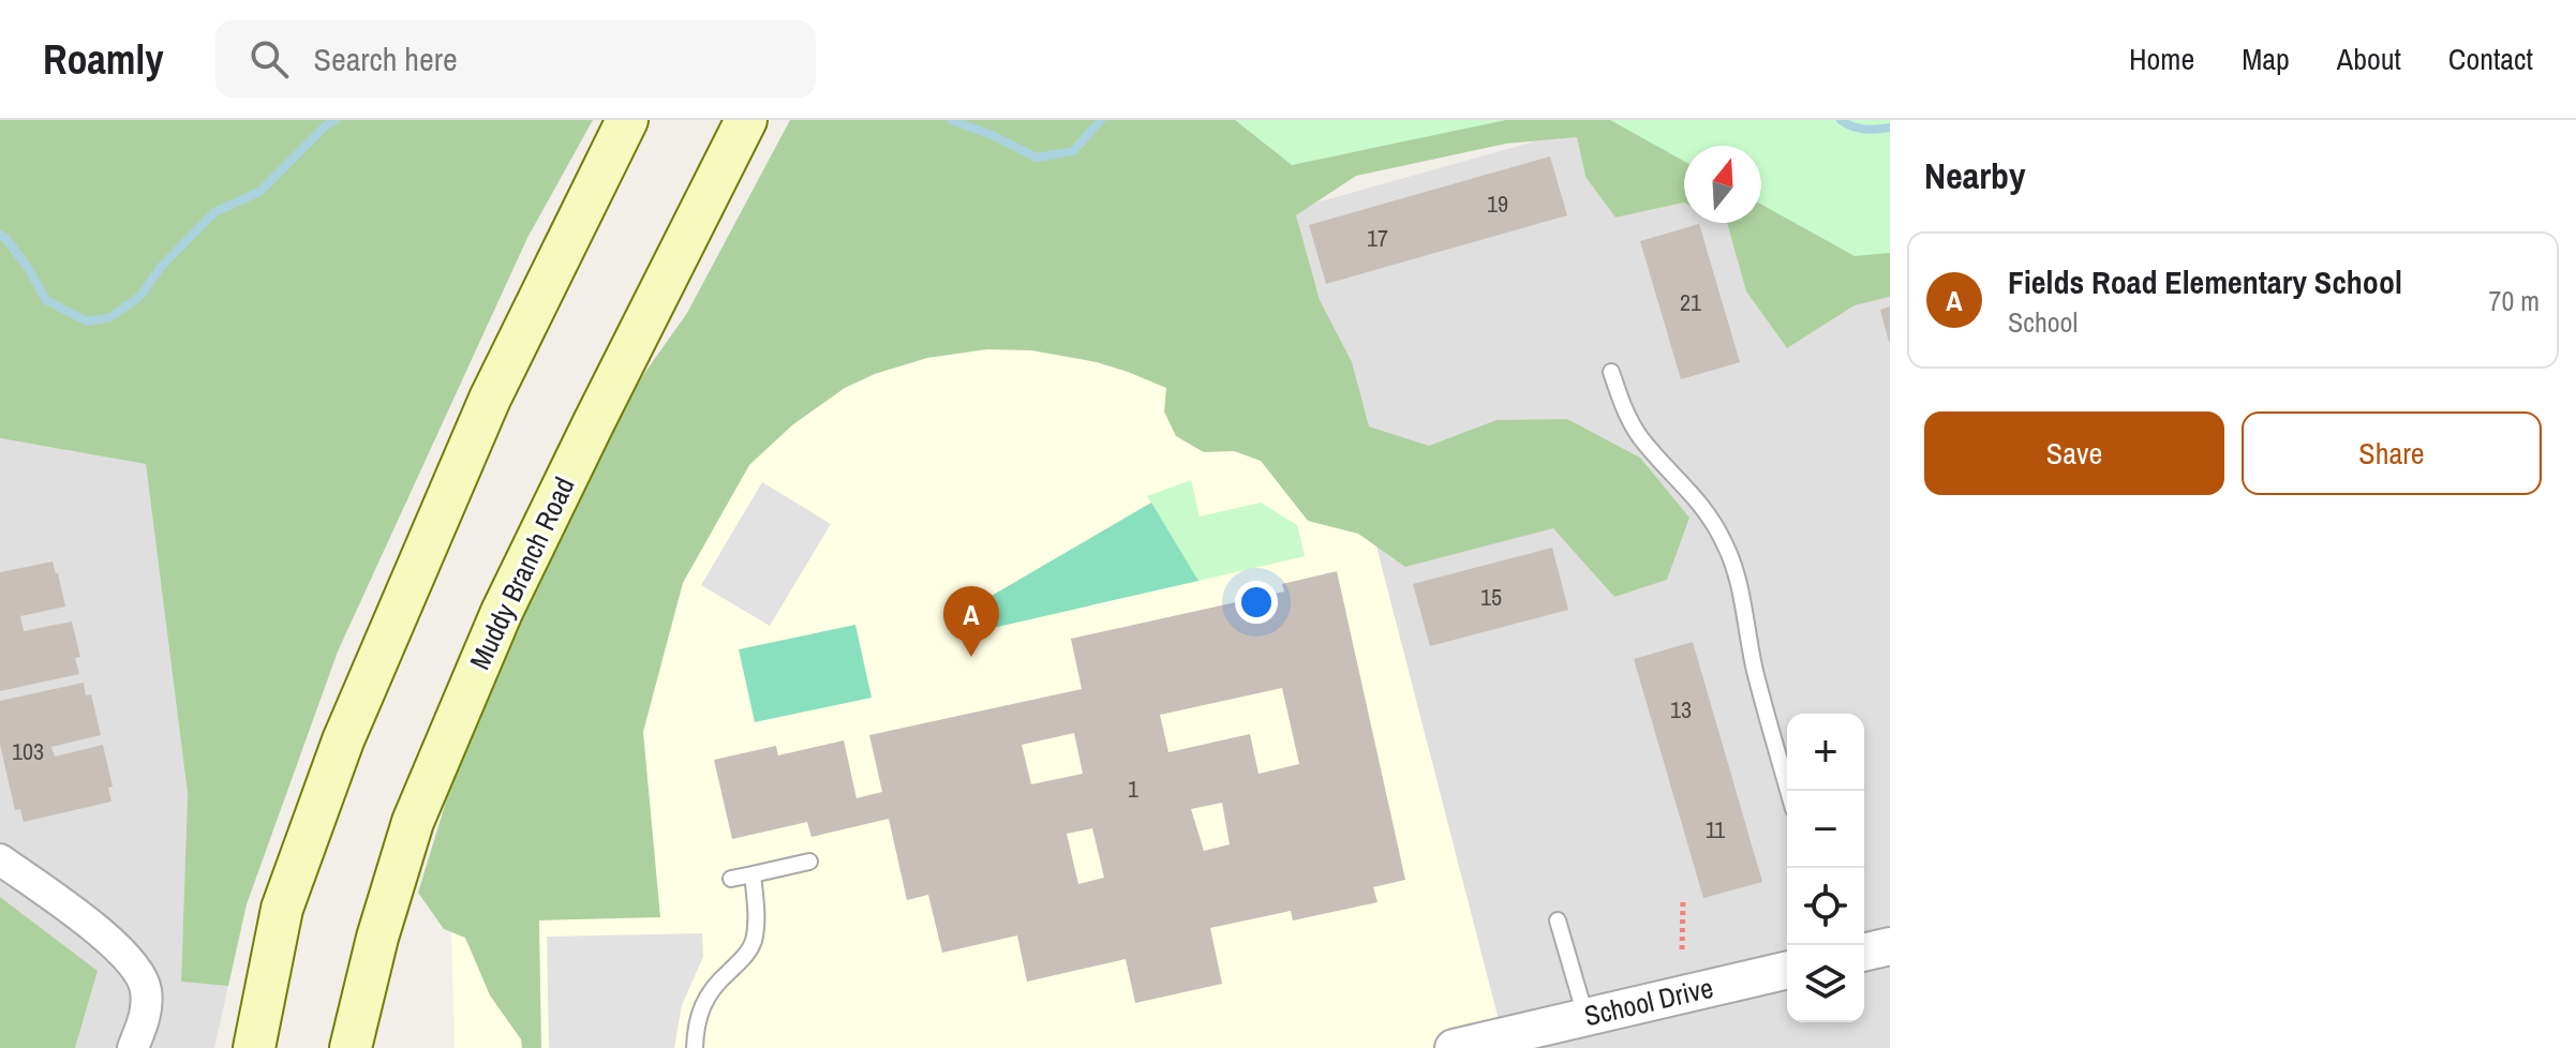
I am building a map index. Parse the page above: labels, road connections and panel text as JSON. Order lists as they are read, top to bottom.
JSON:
{
  "streets": {
    "main road": ["Muddy Branch Road"],
    "street": ["School Drive"]
  },
  "house_numbers": [
    "19",
    "17",
    "21",
    "15",
    "13",
    "103",
    "1",
    "11"
  ],
  "north": "top",
  "page": {
    "header": "Roamly",
    "search": "Search here",
    "nav": [
      "Home",
      "Map",
      "About",
      "Contact"
    ],
    "heading": "Nearby",
    "list": [
      {
        "mark": "A",
        "name": "Fields Road Elementary School",
        "note": "School",
        "value": "70 m"
      }
    ],
    "buttons": ["Save", "Share"],
    "pins": "A",
    "map_buttons": ["+", "−"]
  }
}
